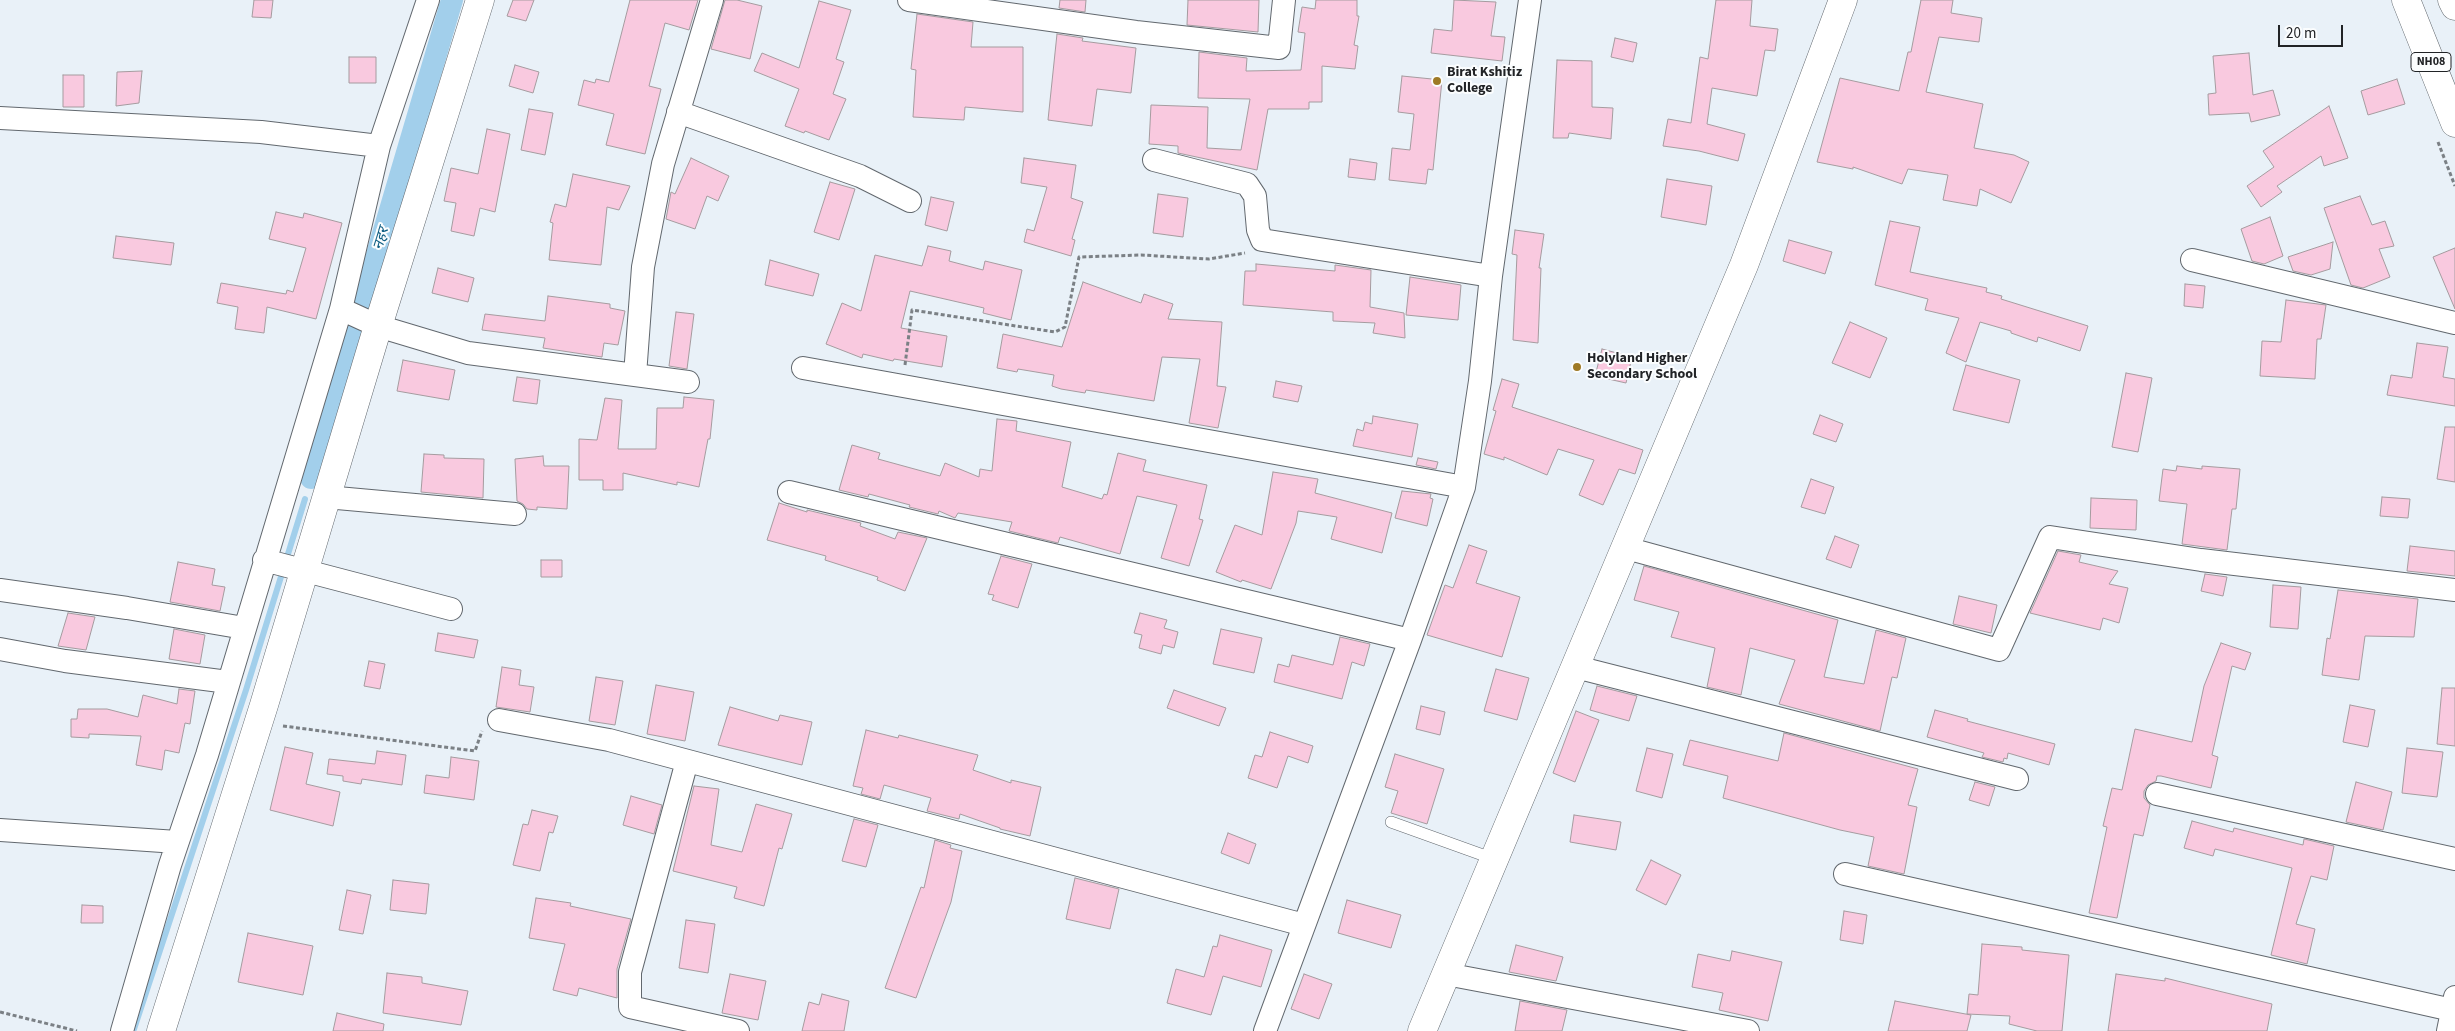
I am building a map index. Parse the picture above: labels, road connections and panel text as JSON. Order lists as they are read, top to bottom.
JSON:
{
  "streets": {
    "main road": ["NH08"]
  },
  "water": ["नहर"],
  "places": ["Birat Kshitiz College", "Holyland Higher Secondary School"],
  "scale_bar": "20 m"
}
